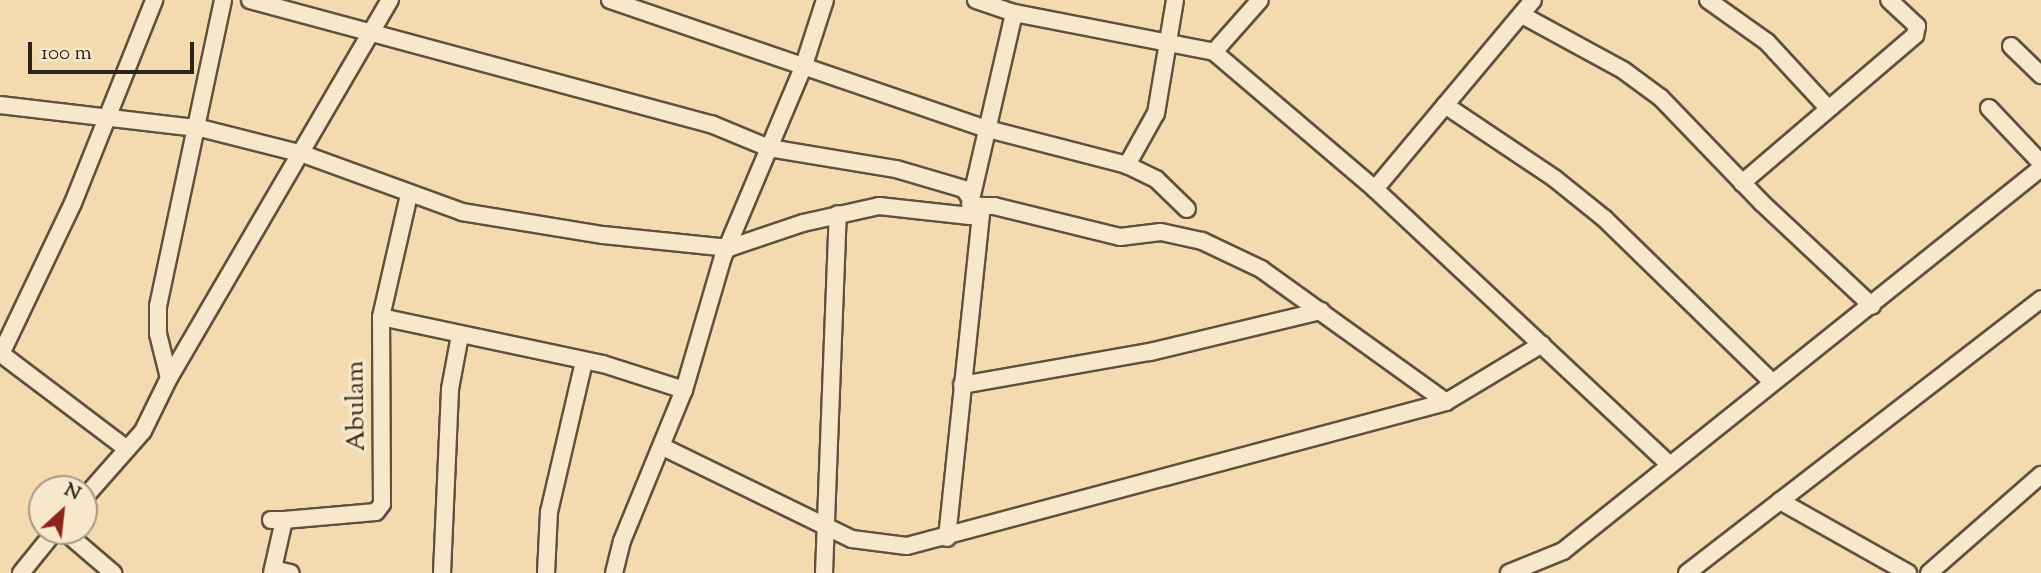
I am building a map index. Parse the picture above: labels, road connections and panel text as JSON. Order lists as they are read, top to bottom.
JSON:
{
  "streets": {
    "street": ["Abulam"]
  },
  "scale_bar": "100 m",
  "north": "top right"
}
